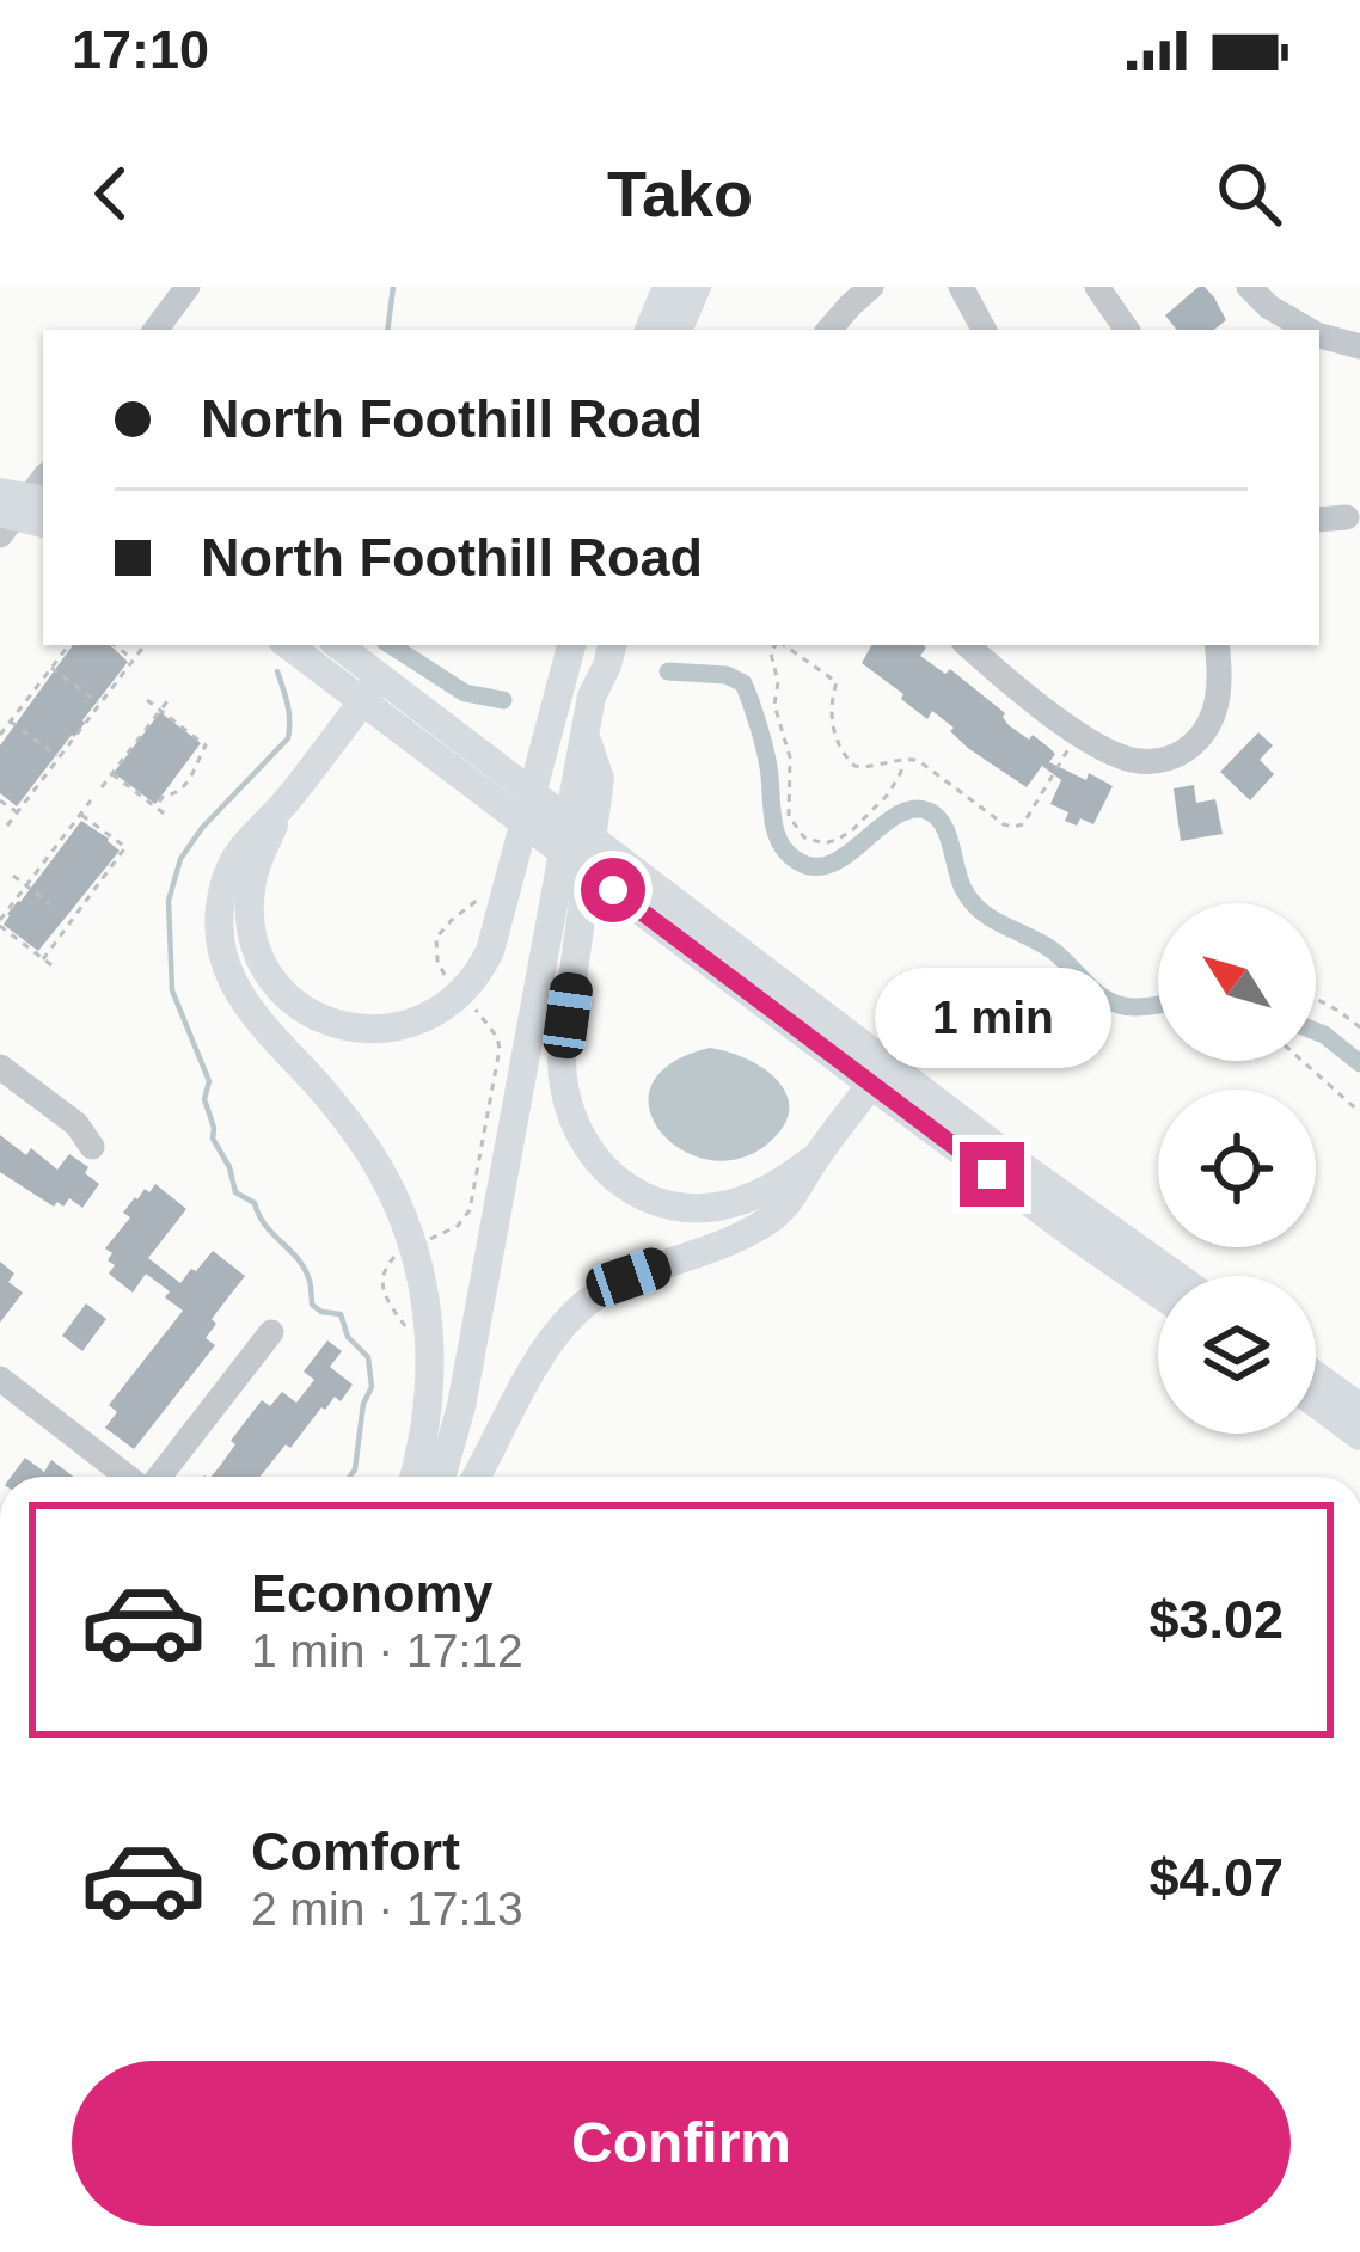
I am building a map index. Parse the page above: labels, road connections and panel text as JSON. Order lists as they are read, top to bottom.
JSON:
{
  "north": "top left",
  "page": {
    "status": "17:10",
    "header": "Tako",
    "banner": ["North Foothill Road", "North Foothill Road"],
    "bubble": "1 min",
    "list": [
      {
        "name": "Economy",
        "note": "1 min · 17:12",
        "value": "$3.02"
      },
      {
        "name": "Comfort",
        "note": "2 min · 17:13",
        "value": "$4.07"
      }
    ],
    "buttons": "Confirm"
  }
}
